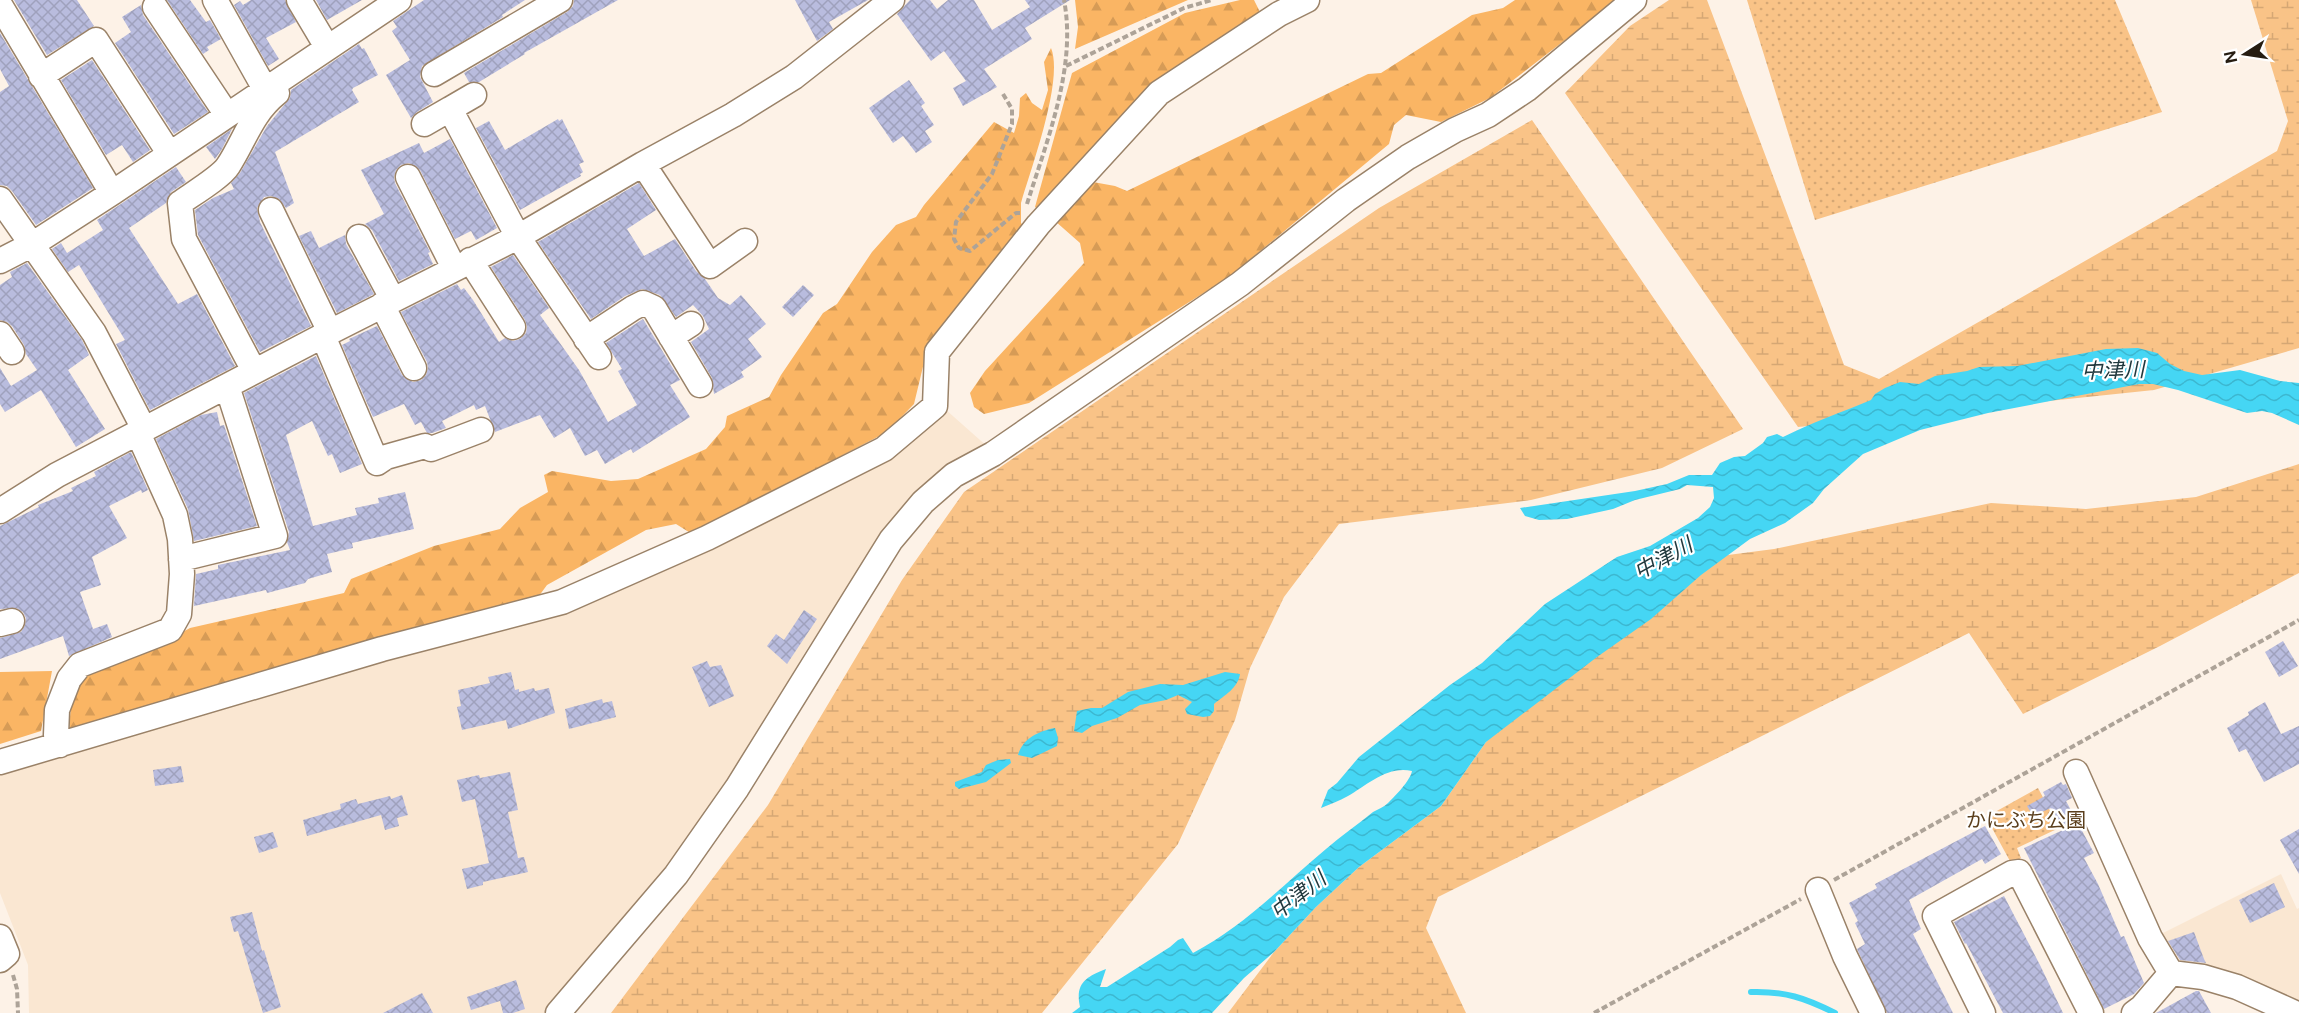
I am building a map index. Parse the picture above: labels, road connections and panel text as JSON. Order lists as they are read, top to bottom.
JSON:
{
  "water": ["中津川"],
  "parks": ["かにぶち公園"],
  "north": "left"
}
